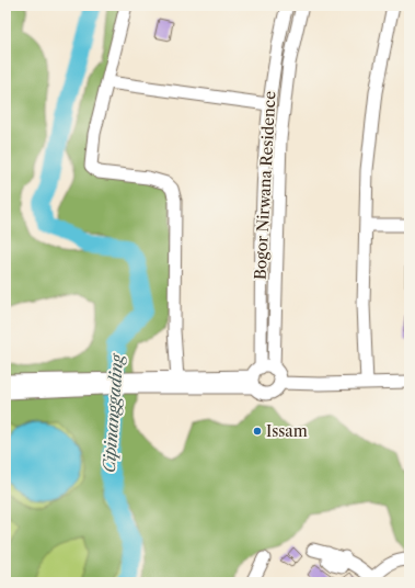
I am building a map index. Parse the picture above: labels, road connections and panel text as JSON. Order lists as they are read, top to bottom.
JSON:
{
  "streets": {
    "street": ["Bogor Nirwana Residence"]
  },
  "water": ["Cipinanggading"],
  "places": ["Issam"]
}
